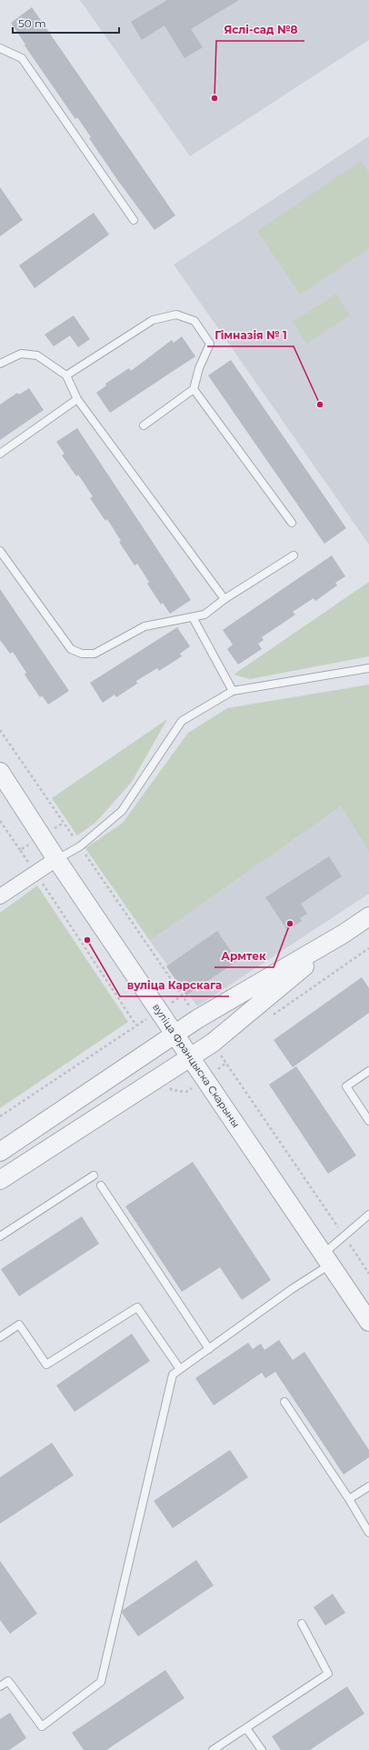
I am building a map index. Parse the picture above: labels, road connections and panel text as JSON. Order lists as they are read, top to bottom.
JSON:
{
  "streets": {
    "street": ["вуліца Францыска Скарыны"]
  },
  "places": [
    "Яслі-сад №8",
    "Гімназія № 1",
    "Армтек",
    "вуліца Карскага"
  ],
  "scale_bar": "50 m"
}
